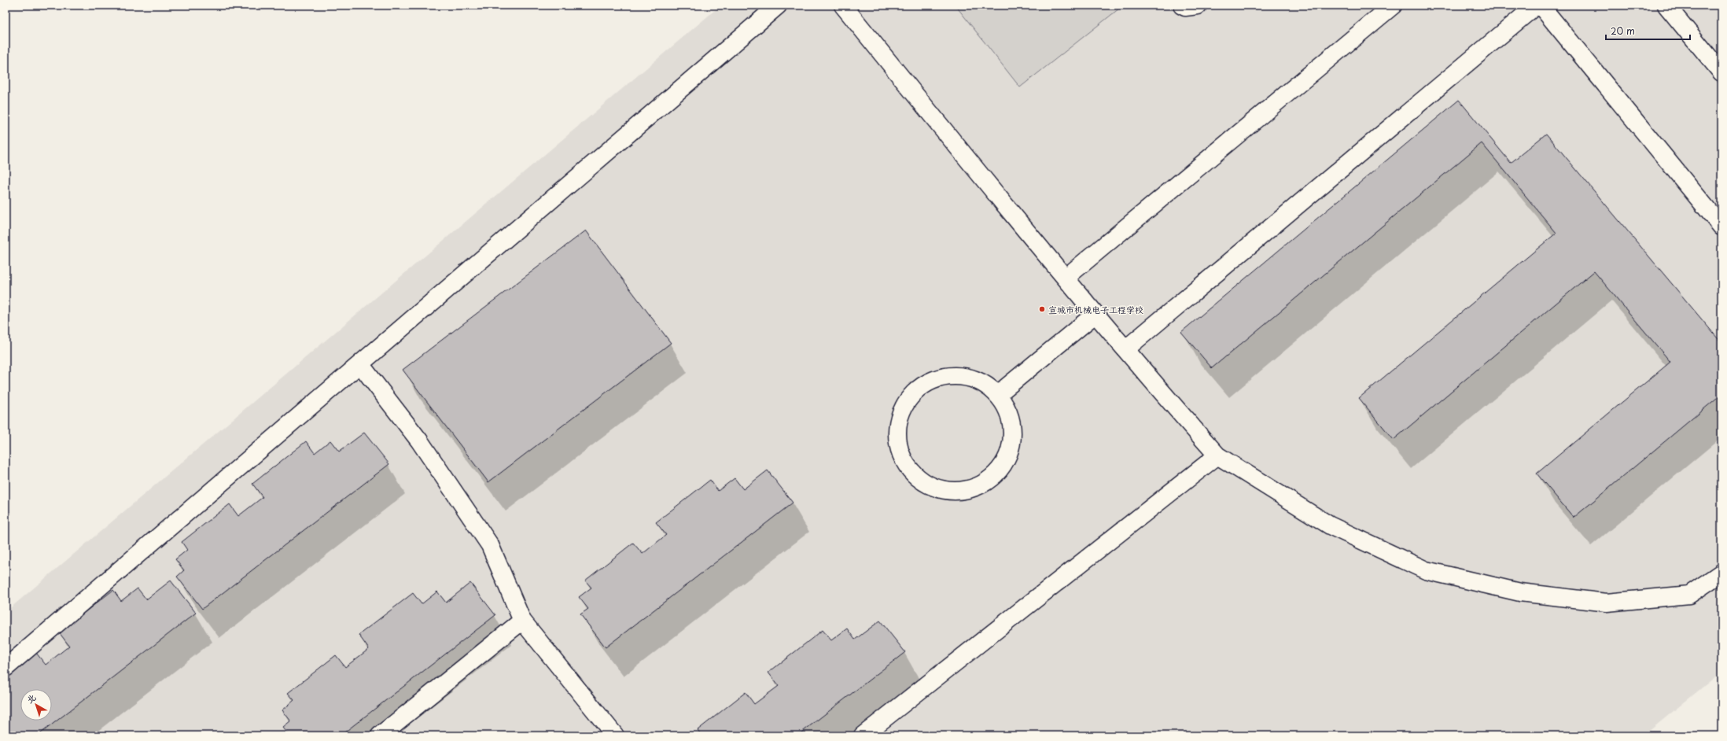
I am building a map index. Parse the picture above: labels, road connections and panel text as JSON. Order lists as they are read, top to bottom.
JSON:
{
  "places": ["宣城市机械电子工程学校"],
  "scale_bar": "20 m",
  "north": "top left"
}
